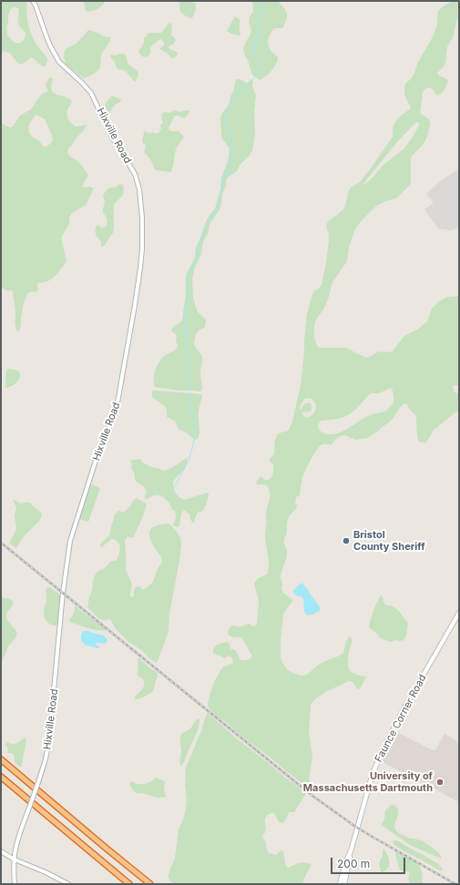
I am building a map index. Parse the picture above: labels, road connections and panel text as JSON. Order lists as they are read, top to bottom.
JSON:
{
  "streets": {
    "main road": ["Faunce Corner Road"],
    "street": ["Hixville Road"]
  },
  "places": ["Bristol County Sheriff", "University of Massachusetts Dartmouth"],
  "scale_bar": "200 m"
}
